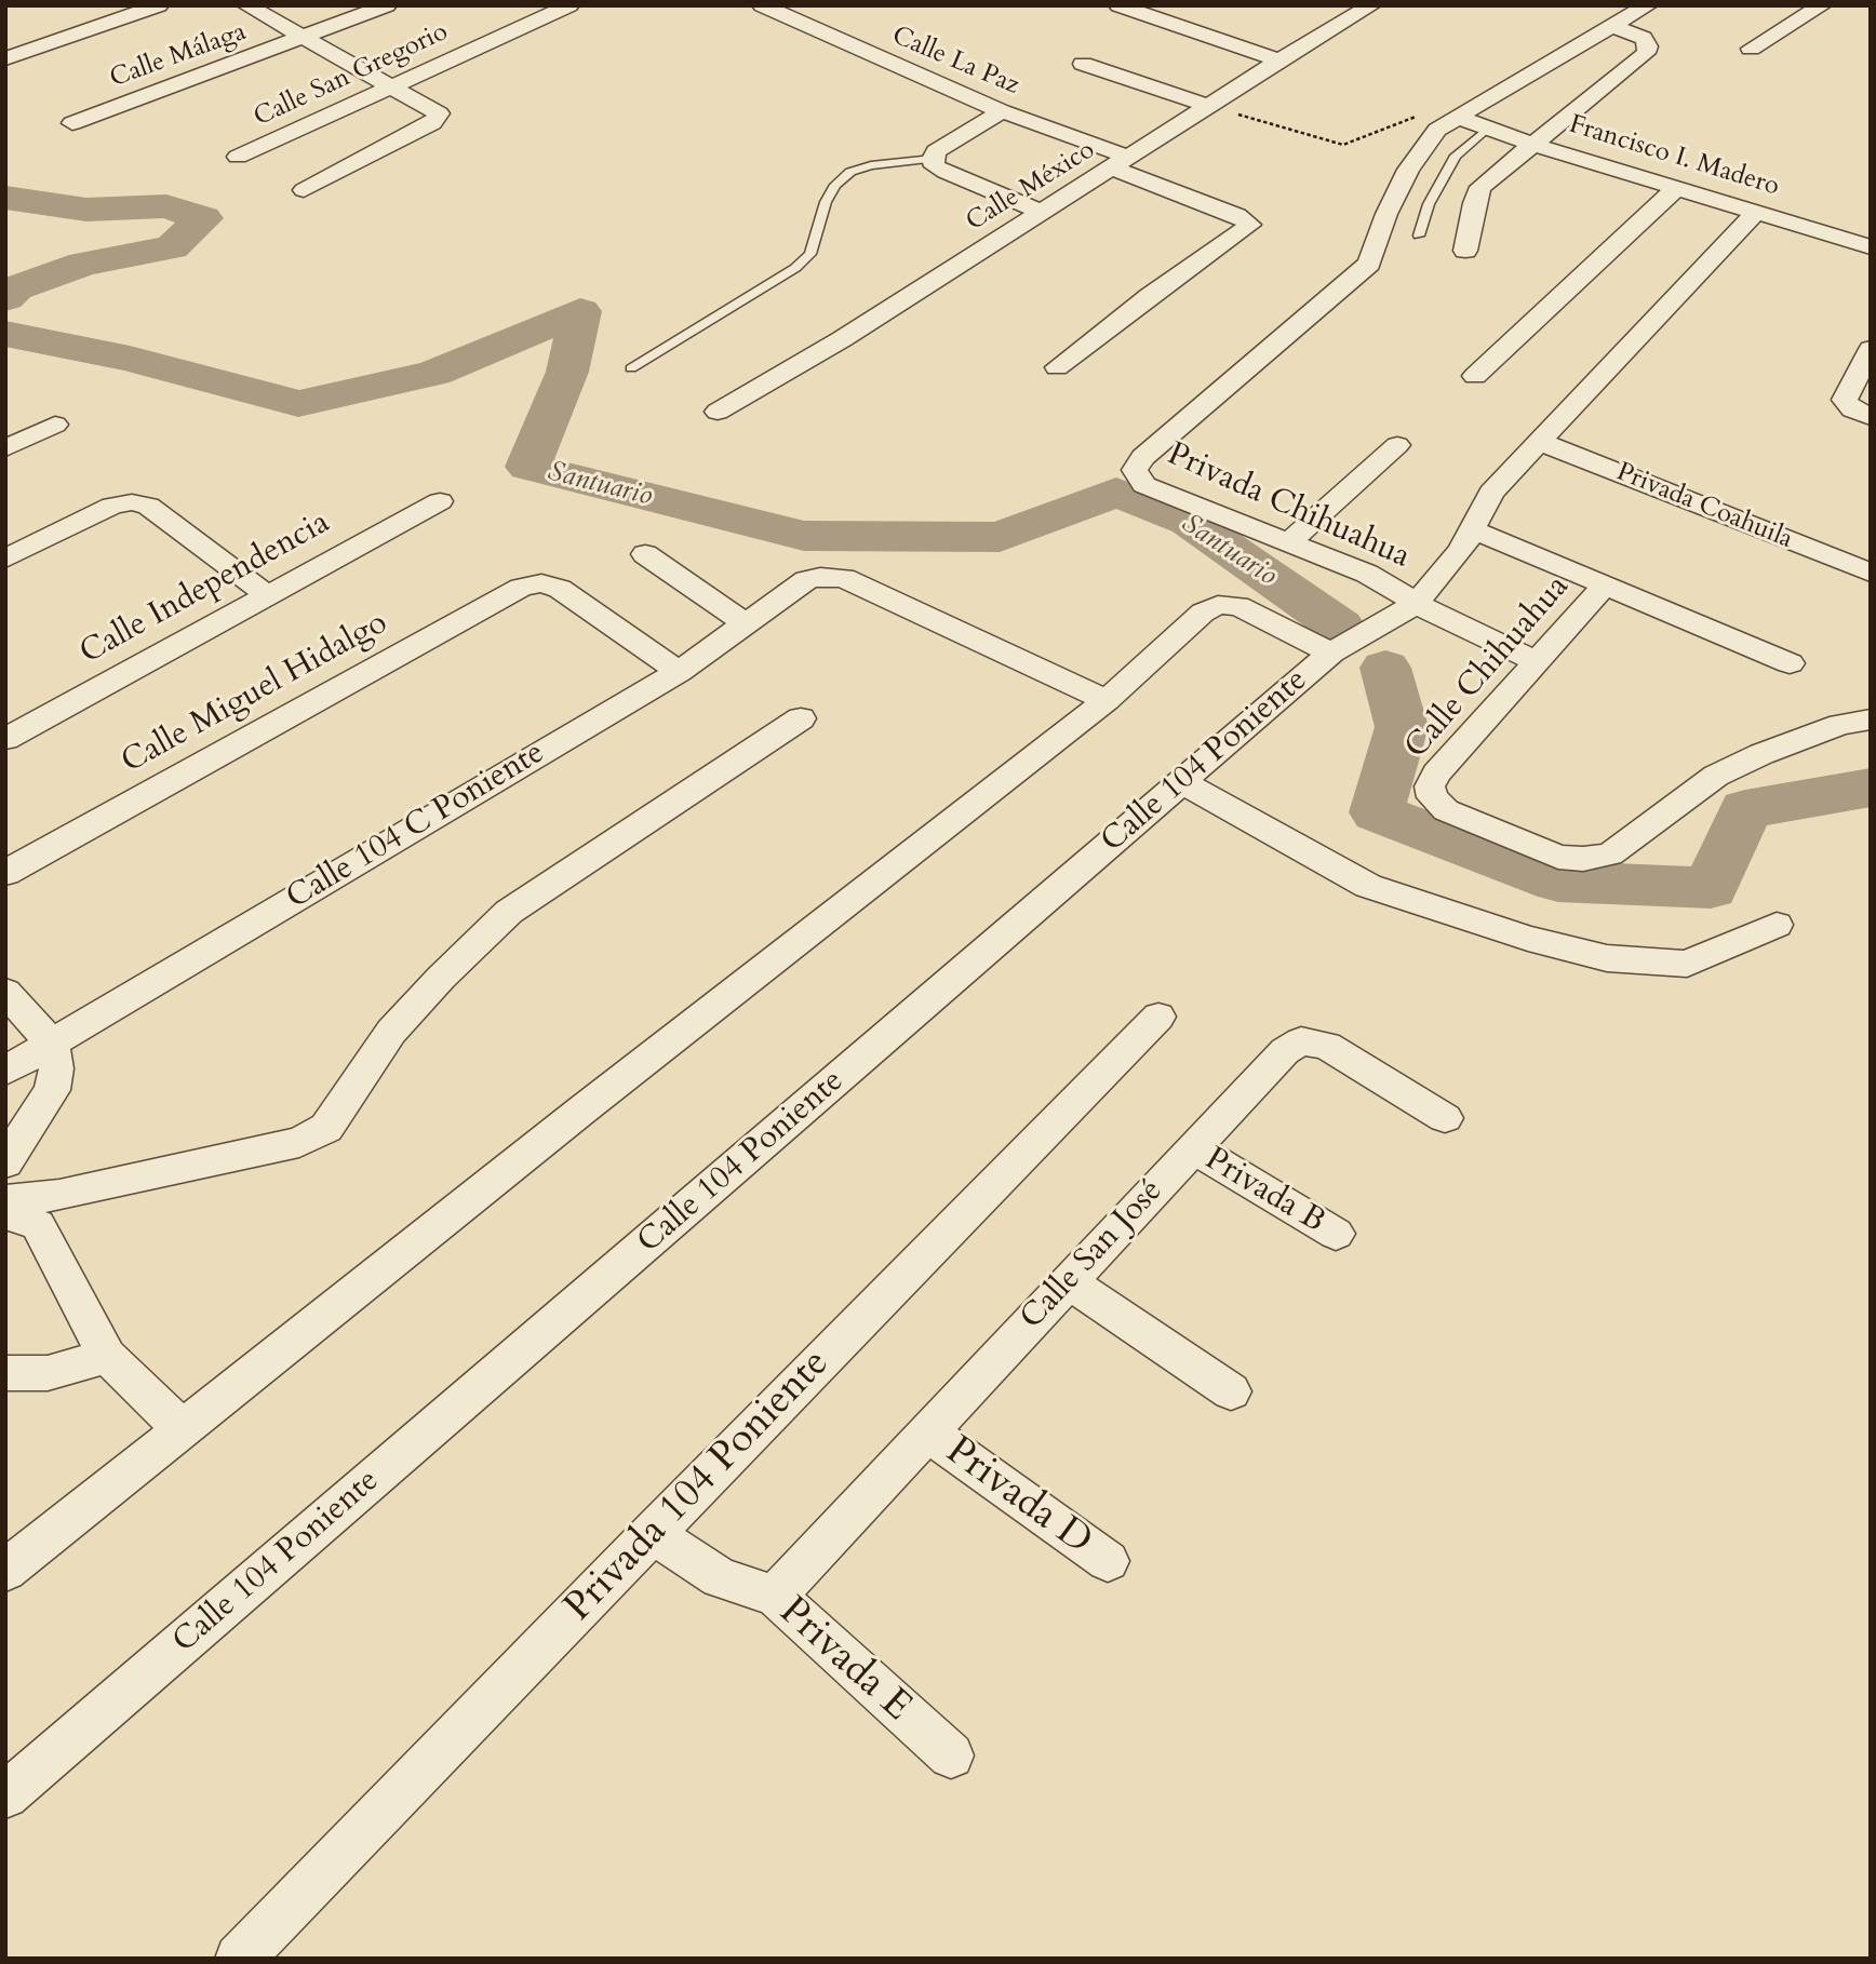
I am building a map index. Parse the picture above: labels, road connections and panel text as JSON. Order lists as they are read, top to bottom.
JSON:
{
  "streets": {
    "street": [
      "Calle Málaga",
      "Calle La Paz",
      "Calle San Gregorio",
      "Francisco I. Madero",
      "Calle México",
      "Privada Chihuahua",
      "Privada Coahuila",
      "Calle Independencia",
      "Calle Chihuahua",
      "Calle Miguel Hidalgo",
      "Calle 104 Poniente",
      "Calle 104 C Poniente",
      "Privada B",
      "Calle San José",
      "Privada 104 Poniente",
      "Privada D",
      "Privada E"
    ]
  },
  "crossings": [
    ["Calle La Paz", "Calle México"],
    ["Francisco I. Madero", "Privada Chihuahua"],
    ["Francisco I. Madero", "Calle 104 Poniente"],
    ["Privada Chihuahua", "Calle Chihuahua"],
    ["Privada Chihuahua", "Calle 104 Poniente"],
    ["Privada Coahuila", "Calle 104 Poniente"],
    ["Calle Miguel Hidalgo", "Calle 104 C Poniente"],
    ["Privada B", "Calle San José"],
    ["Calle San José", "Privada D"],
    ["Calle San José", "Privada E"],
    ["Privada 104 Poniente", "Privada E"]
  ],
  "water": ["Santuario"]
}
